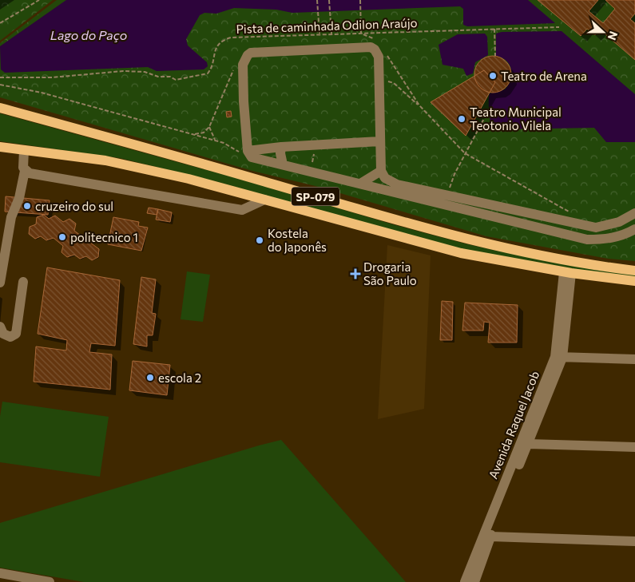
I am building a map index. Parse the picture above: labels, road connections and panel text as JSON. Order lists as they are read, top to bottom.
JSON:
{
  "streets": {
    "main road": ["SP-079"],
    "street": ["Avenida Raquel Jacob"],
    "path": ["Pista de caminhada Odilon Araújo"]
  },
  "crossings": [
    ["SP-079", "Avenida Raquel Jacob"]
  ],
  "water": ["Lago do Paço"],
  "places": {
    "other": [
      "Teatro de Arena",
      "Teatro Municipal Teotonio Vilela",
      "cruzeiro do sul",
      "politecnico 1",
      "Kostela do Japonês",
      "escola 2"
    ],
    "health": ["Drogaria São Paulo"]
  },
  "north": "right"
}
